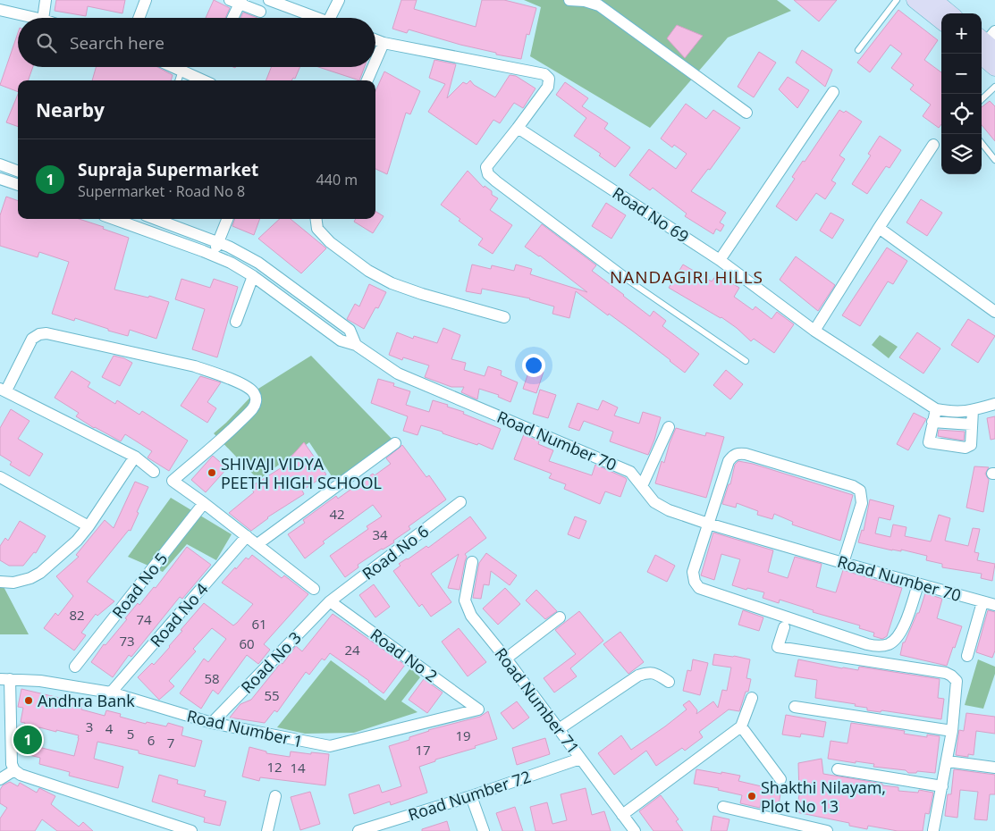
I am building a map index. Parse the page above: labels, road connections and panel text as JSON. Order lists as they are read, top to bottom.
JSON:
{
  "streets": {
    "street": [
      "Road No 69",
      "Road Number 70",
      "Road No 6",
      "Road No 5",
      "Road No 4",
      "Road No 2",
      "Road No 3",
      "Road Number 71",
      "Road Number 1",
      "Road Number 72"
    ]
  },
  "crossings": [
    ["Road No 6", "Road No 2"],
    ["Road No 6", "Road No 3"],
    ["Road No 4", "Road Number 1"],
    ["Road No 2", "Road No 3"],
    ["Road No 2", "Road Number 1"],
    ["Road No 3", "Road Number 1"],
    ["Road Number 71", "Road Number 72"]
  ],
  "districts": ["NANDAGIRI HILLS"],
  "places": ["SHIVAJI VIDYA PEETH HIGH SCHOOL", "Andhra Bank", "Shakthi Nilayam, Plot No 13"],
  "house_numbers": [
    "42",
    "34",
    "82",
    "74",
    "61",
    "73",
    "60",
    "24",
    "58",
    "55",
    "3",
    "4",
    "5",
    "19",
    "6",
    "7",
    "17",
    "12",
    "14"
  ],
  "page": {
    "map_buttons": ["+", "−"],
    "search": "Search here",
    "heading": "Nearby",
    "list": [
      {
        "mark": "1",
        "name": "Supraja Supermarket",
        "note": "Supermarket · Road No 8",
        "value": "440 m"
      }
    ],
    "pins": "1"
  }
}
